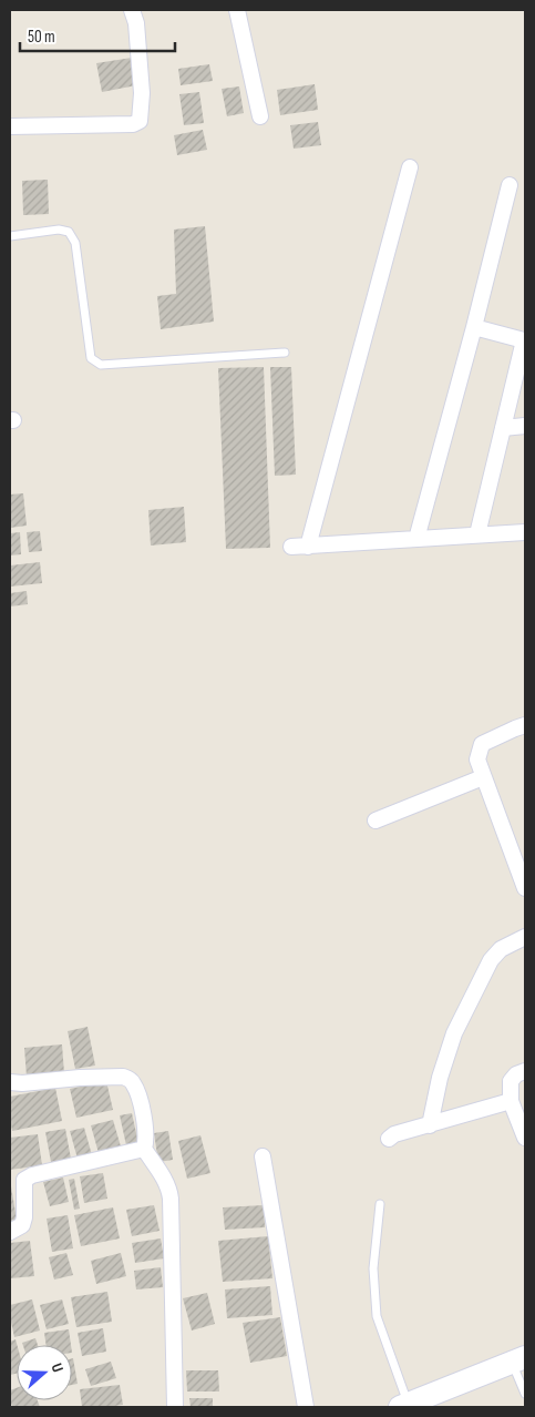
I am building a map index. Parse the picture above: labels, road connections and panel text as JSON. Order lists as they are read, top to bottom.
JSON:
{
  "scale_bar": "50 m",
  "north": "right"
}
